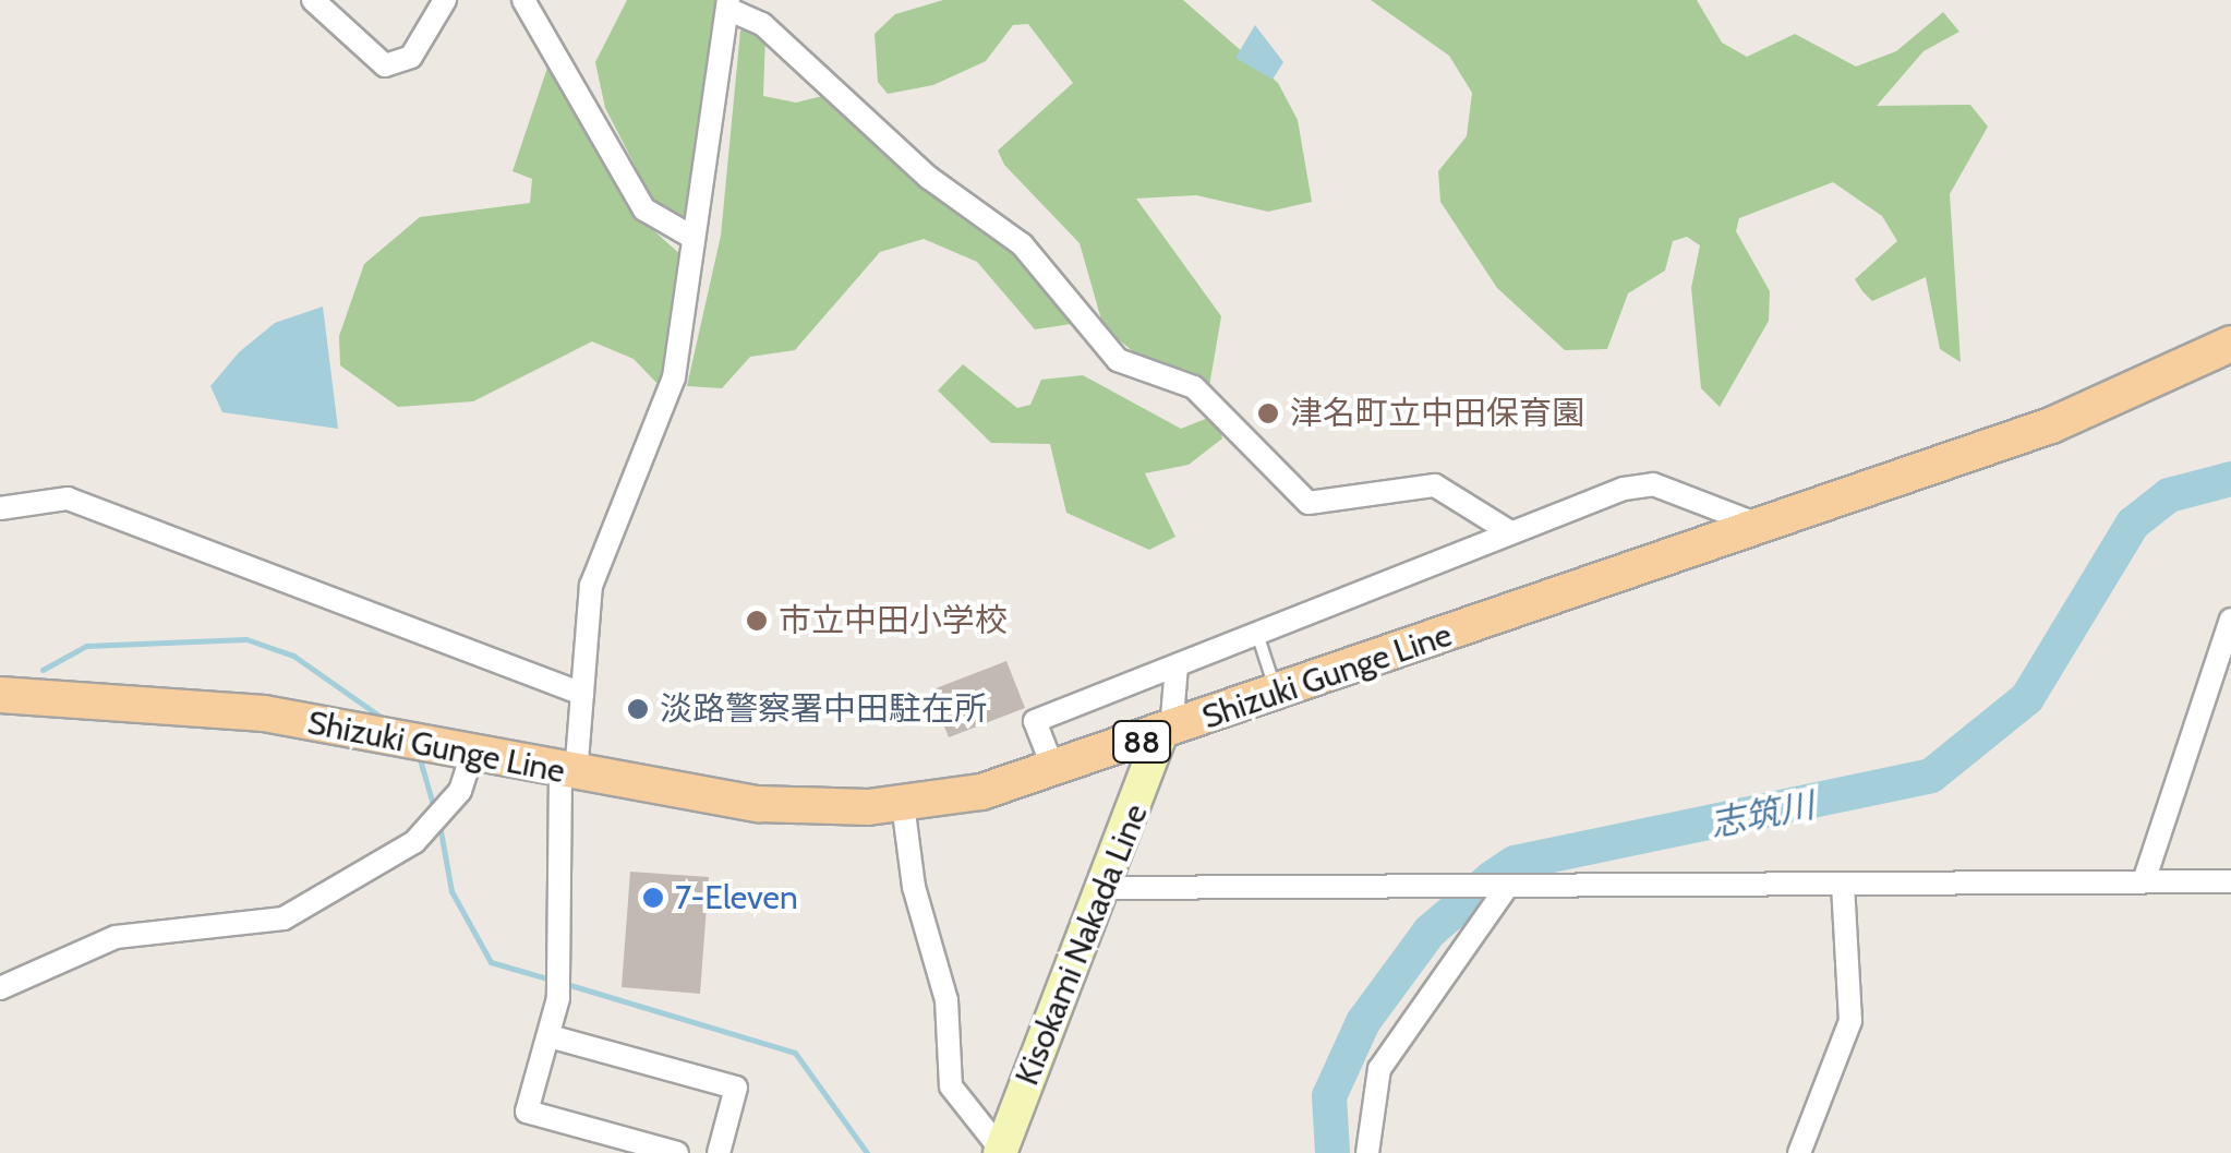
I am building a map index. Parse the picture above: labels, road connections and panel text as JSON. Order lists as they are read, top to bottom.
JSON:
{
  "streets": {
    "main road": ["Shizuki Gunge Line", "88", "Kisokami Nakada Line"]
  },
  "crossings": [
    ["Shizuki Gunge Line", "Kisokami Nakada Line"]
  ],
  "water": ["志筑川"],
  "places": [
    "津名町立中田保育園",
    "市立中田小学校",
    "淡路警察署中田駐在所",
    "7-Eleven"
  ]
}
